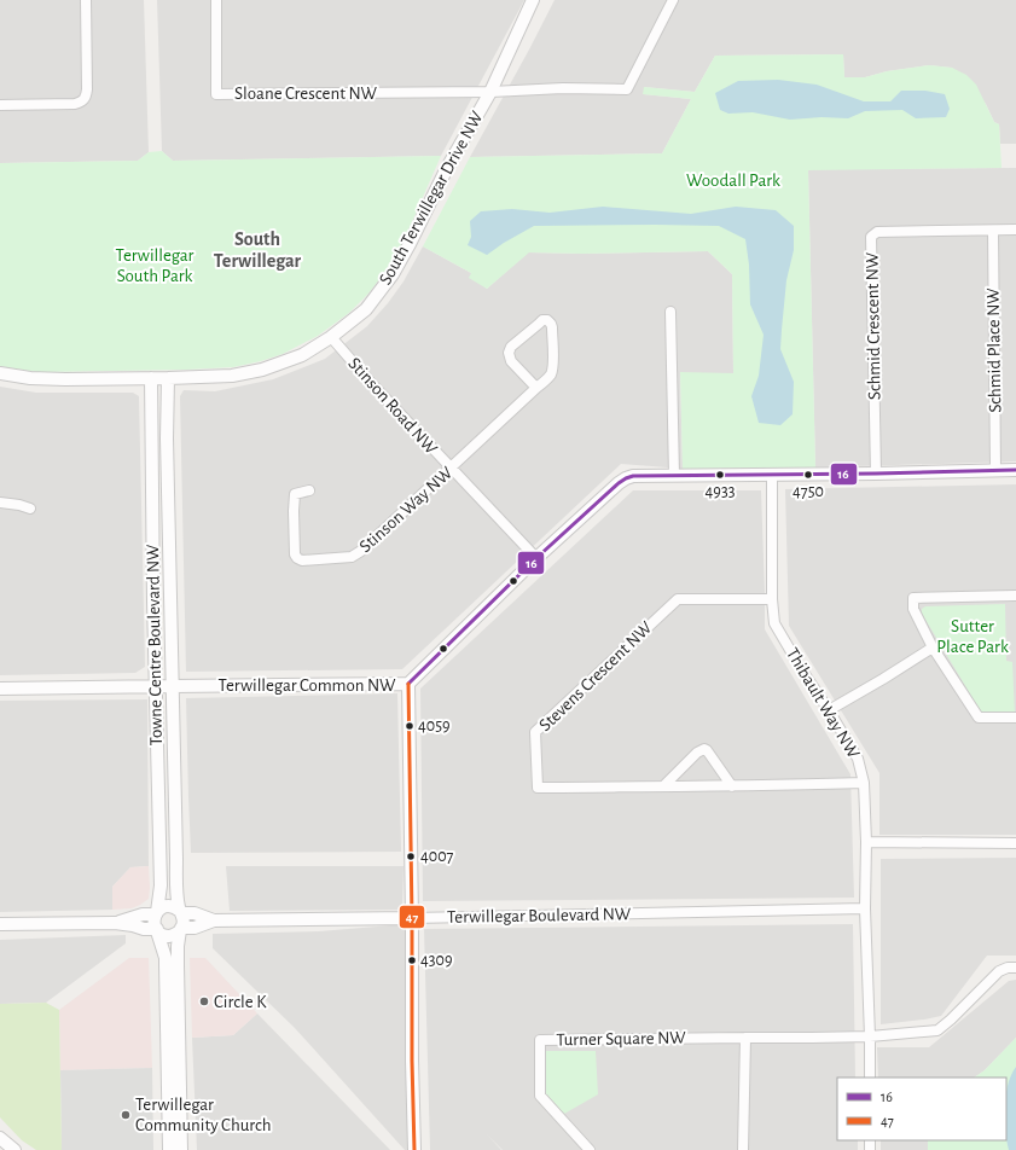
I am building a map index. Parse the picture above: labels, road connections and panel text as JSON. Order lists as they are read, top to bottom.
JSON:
{
  "streets": {
    "street": [
      "Sloane Crescent NW",
      "South Terwillegar Drive NW",
      "Schmid Crescent NW",
      "Schmid Place NW",
      "Stinson Road NW",
      "Stinson Way NW",
      "Towne Centre Boulevard NW",
      "Stevens Crescent NW",
      "Terwillegar Common NW",
      "Thibault Way NW",
      "Terwillegar Boulevard NW",
      "Turner Square NW"
    ]
  },
  "crossings": [
    ["Sloane Crescent NW", "South Terwillegar Drive NW"],
    ["South Terwillegar Drive NW", "Stinson Road NW"],
    ["South Terwillegar Drive NW", "Towne Centre Boulevard NW"],
    ["Schmid Crescent NW", "Schmid Place NW"],
    ["Stinson Road NW", "Stinson Way NW"],
    ["Towne Centre Boulevard NW", "Terwillegar Common NW"],
    ["Towne Centre Boulevard NW", "Terwillegar Boulevard NW"],
    ["Stevens Crescent NW", "Thibault Way NW"],
    ["Terwillegar Common NW", "Terwillegar Boulevard NW"],
    ["Thibault Way NW", "Terwillegar Boulevard NW"],
    ["Thibault Way NW", "Turner Square NW"]
  ],
  "districts": ["South Terwillegar"],
  "parks": ["Woodall Park", "Terwillegar South Park", "Sutter Place Park"],
  "places": [
    "4933",
    "4750",
    "4059",
    "4007",
    "4309",
    "Circle K",
    "Terwillegar Community Church"
  ],
  "lines": ["transit line 16", "transit line 47"],
  "legend": ["16", "47"]
}
